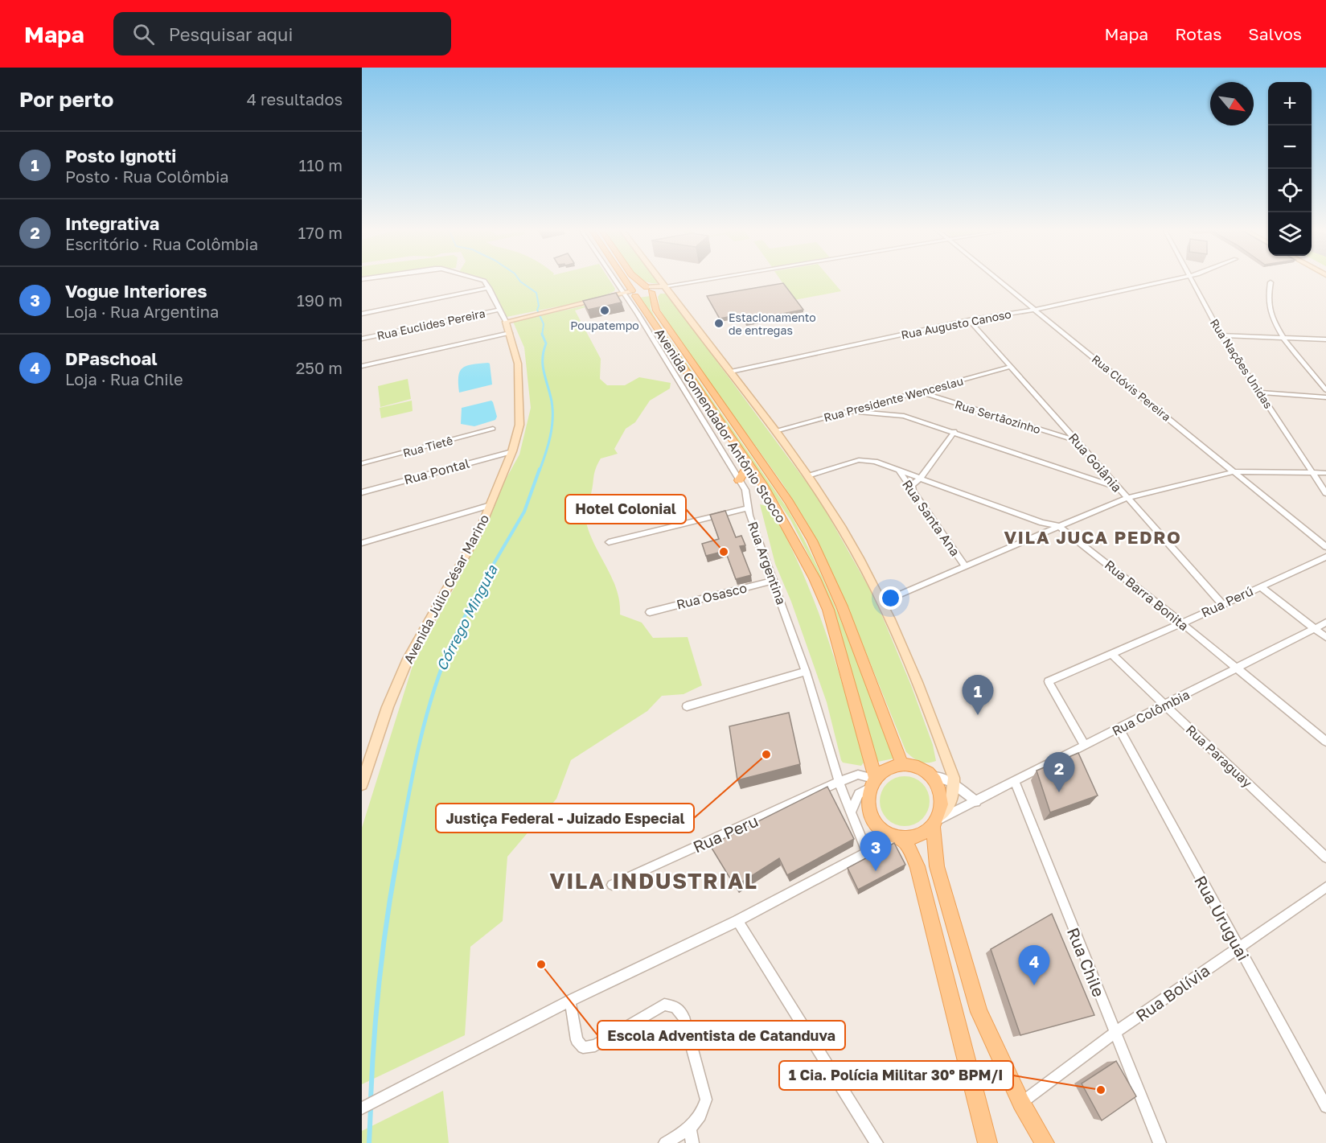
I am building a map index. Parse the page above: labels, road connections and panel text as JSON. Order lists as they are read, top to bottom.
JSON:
{
  "streets": {
    "main road": ["Avenida Comendador Antônio Stocco"],
    "street": [
      "Rua Euclides Pereira",
      "Rua Augusto Canoso",
      "Rua Nações Unidas",
      "Rua Clóvis Pereira",
      "Rua Presidente Wenceslau",
      "Rua Sertãozinho",
      "Rua Tietê",
      "Rua Goiânia",
      "Rua Pontal",
      "Rua Santa Ana",
      "Rua Argentina",
      "Avenida Júlio César Marino",
      "Rua Barra Bonita",
      "Rua Osasco",
      "Rua Perú",
      "Rua Colômbia",
      "Rua Paraguay",
      "Rua Peru",
      "Rua Uruguai",
      "Rua Chile",
      "Rua Bolívia"
    ]
  },
  "crossings": [
    ["Rua Euclides Pereira", "Avenida Comendador Antônio Stocco"],
    ["Rua Euclides Pereira", "Rua Argentina"],
    ["Rua Euclides Pereira", "Avenida Júlio César Marino"],
    ["Rua Augusto Canoso", "Rua Clóvis Pereira"],
    ["Rua Augusto Canoso", "Rua Goiânia"],
    ["Rua Presidente Wenceslau", "Rua Sertãozinho"],
    ["Rua Presidente Wenceslau", "Rua Goiânia"],
    ["Rua Sertãozinho", "Rua Goiânia"],
    ["Avenida Comendador Antônio Stocco", "Rua Colômbia"],
    ["Avenida Comendador Antônio Stocco", "Rua Peru"],
    ["Rua Goiânia", "Rua Perú"],
    ["Rua Pontal", "Avenida Júlio César Marino"],
    ["Rua Santa Ana", "Rua Barra Bonita"],
    ["Rua Argentina", "Rua Osasco"],
    ["Rua Argentina", "Rua Peru"],
    ["Rua Barra Bonita", "Rua Perú"],
    ["Rua Barra Bonita", "Rua Colômbia"],
    ["Rua Perú", "Rua Colômbia"],
    ["Rua Perú", "Rua Paraguay"],
    ["Rua Colômbia", "Rua Paraguay"],
    ["Rua Colômbia", "Rua Peru"],
    ["Rua Colômbia", "Rua Uruguai"],
    ["Rua Colômbia", "Rua Chile"],
    ["Rua Uruguai", "Rua Bolívia"],
    ["Rua Chile", "Rua Bolívia"]
  ],
  "districts": ["VILA JUCA PEDRO", "VILA INDUSTRIAL"],
  "water": ["Córrego Minguta"],
  "places": [
    "Poupatempo",
    "Estacionamento de entregas",
    "Hotel Colonial",
    "Justiça Federal - Juizado Especial",
    "Escola Adventista de Catanduva",
    "1 Cia. Polícia Militar 30º BPM/I"
  ],
  "north": "bottom right",
  "page": {
    "header": "Mapa",
    "search": "Pesquisar aqui",
    "nav": ["Mapa", "Rotas", "Salvos"],
    "heading": ["Por perto", "4 resultados"],
    "map_buttons": ["+", "−"],
    "list": [
      {
        "mark": "1",
        "name": "Posto Ignotti",
        "note": "Posto · Rua Colômbia",
        "value": "110 m"
      },
      {
        "mark": "2",
        "name": "Integrativa",
        "note": "Escritório · Rua Colômbia",
        "value": "170 m"
      },
      {
        "mark": "3",
        "name": "Vogue Interiores",
        "note": "Loja · Rua Argentina",
        "value": "190 m"
      },
      {
        "mark": "4",
        "name": "DPaschoal",
        "note": "Loja · Rua Chile",
        "value": "250 m"
      }
    ],
    "pins": [
      "1",
      "2",
      "3",
      "4"
    ]
  }
}
